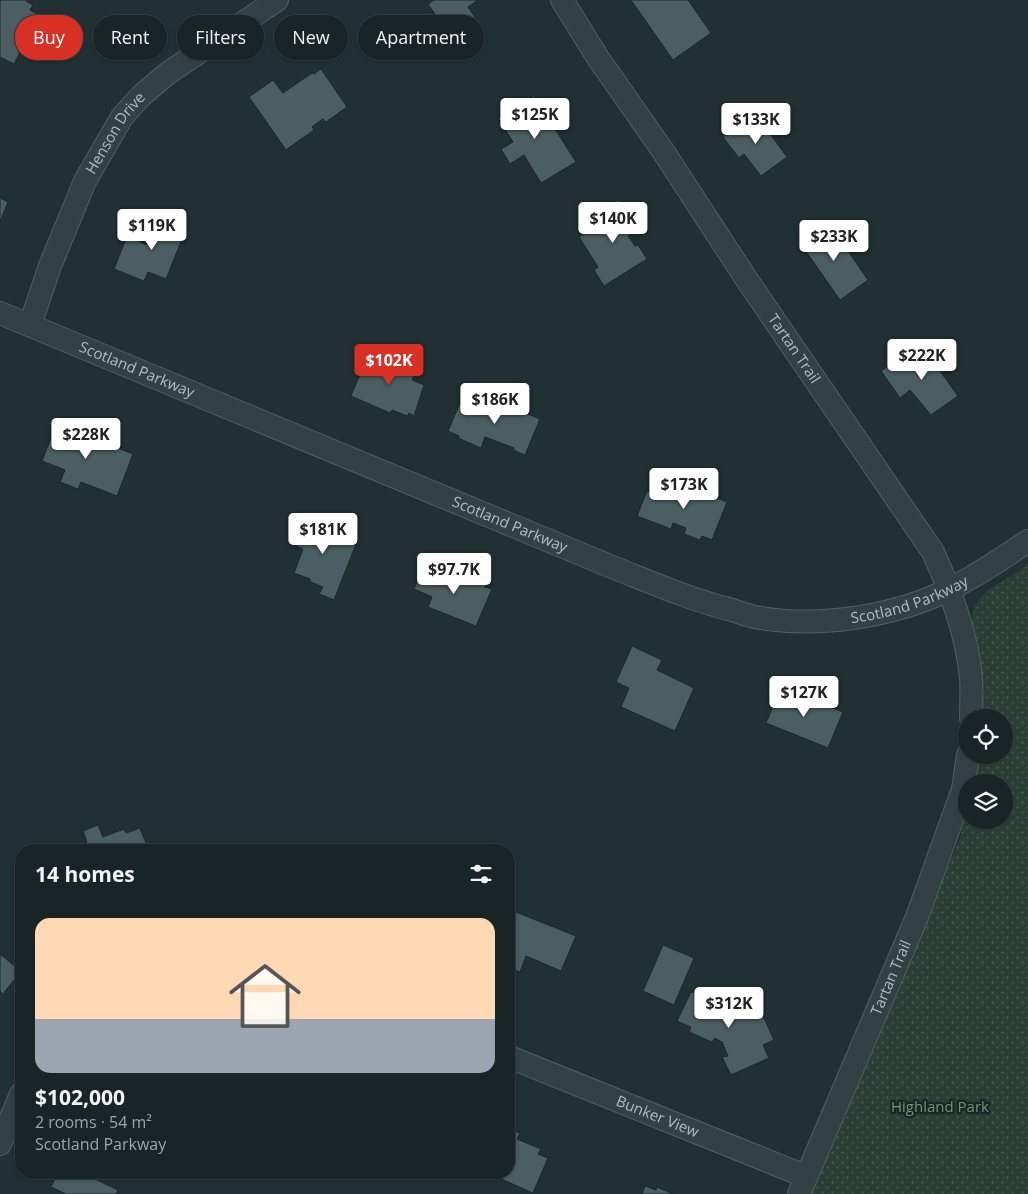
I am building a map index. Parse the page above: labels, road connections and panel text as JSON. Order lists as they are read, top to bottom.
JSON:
{
  "streets": {
    "street": [
      "Henson Drive",
      "Tartan Trail",
      "Scotland Parkway",
      "Bunker View"
    ]
  },
  "crossings": [
    ["Henson Drive", "Scotland Parkway"],
    ["Tartan Trail", "Scotland Parkway"],
    ["Tartan Trail", "Bunker View"]
  ],
  "parks": ["Highland Park"],
  "page": {
    "chip": [
      "Buy",
      "Rent",
      "Filters",
      "New",
      "Apartment"
    ],
    "price": [
      "$125K",
      "$133K",
      "$140K",
      "$119K",
      "$233K",
      "$222K",
      "$102K",
      "$186K",
      "$228K",
      "$173K",
      "$181K",
      "$97.7K",
      "$127K",
      "$312K"
    ],
    "heading": "14 homes",
    "list": [
      {
        "name": "$102,000",
        "note": "2 rooms · 54 m² · Scotland Parkway"
      }
    ]
  }
}
